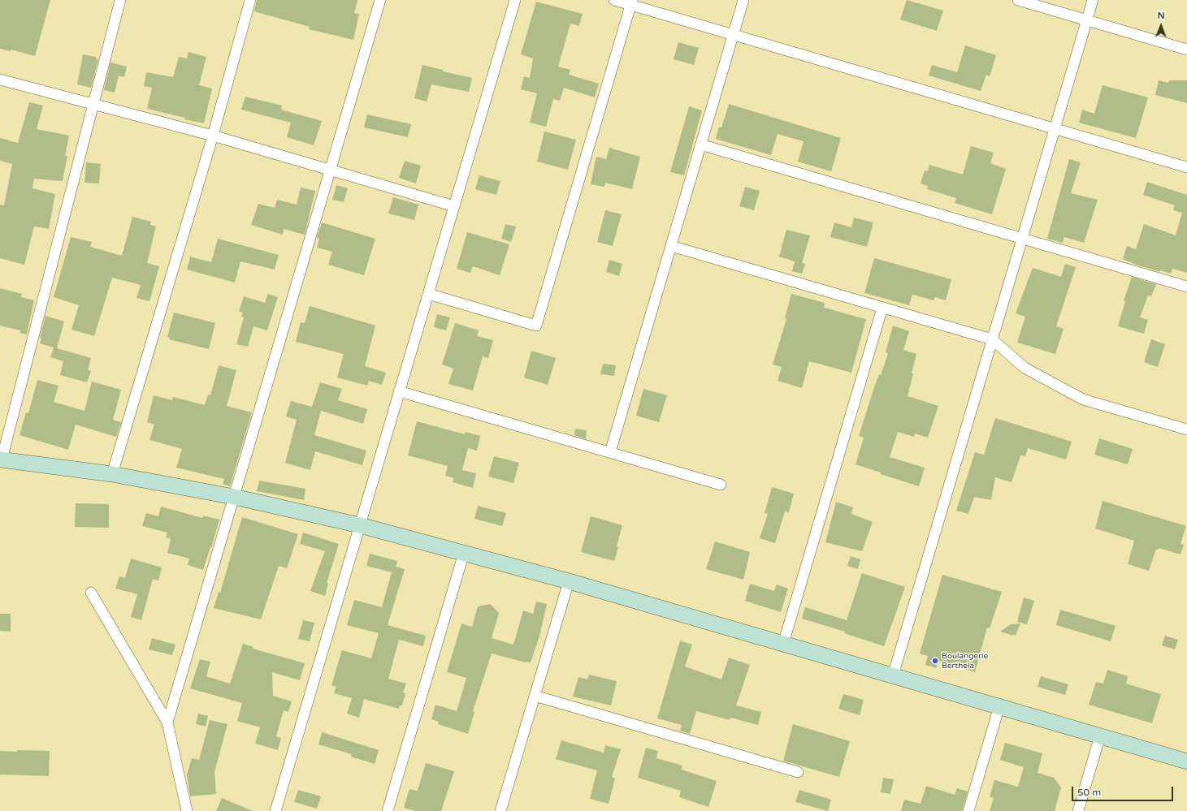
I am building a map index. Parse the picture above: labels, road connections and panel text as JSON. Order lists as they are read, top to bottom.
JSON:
{
  "places": ["Boulangerie Berthela"],
  "scale_bar": "50 m",
  "north": "top"
}
